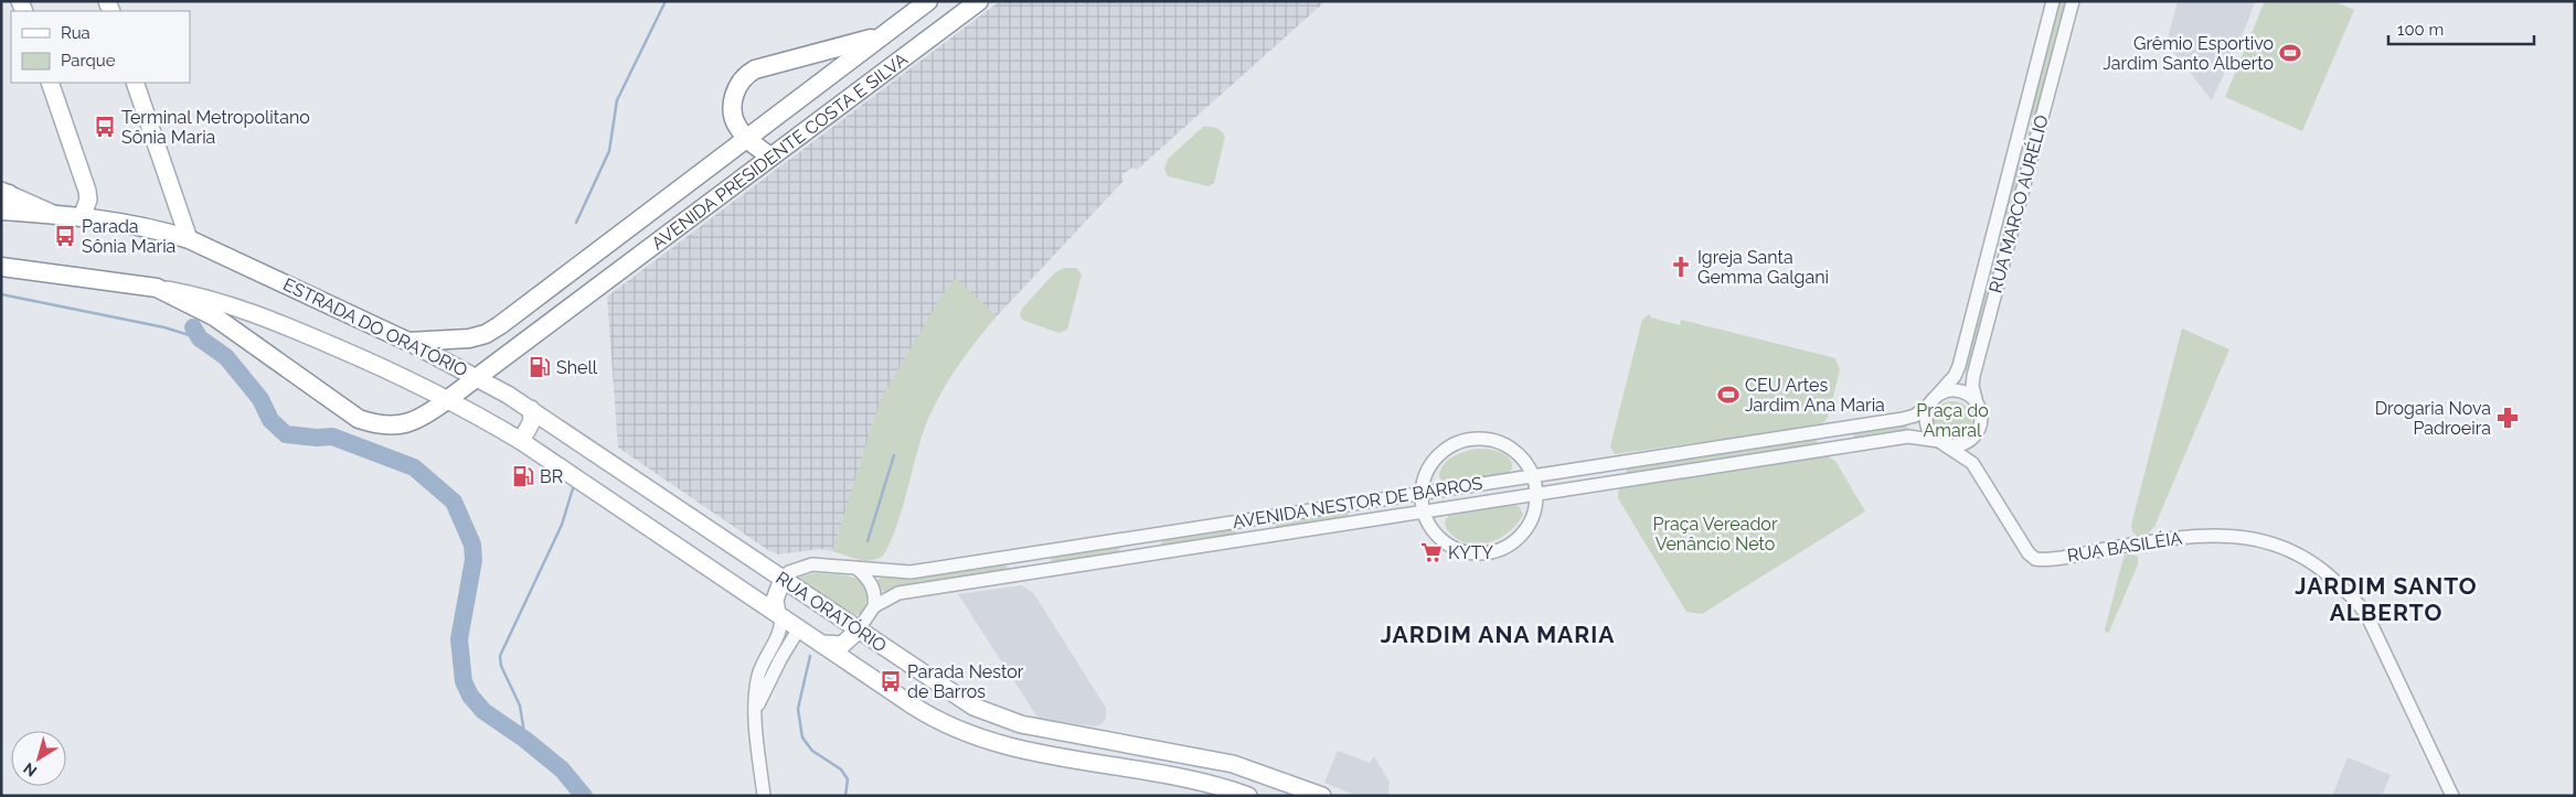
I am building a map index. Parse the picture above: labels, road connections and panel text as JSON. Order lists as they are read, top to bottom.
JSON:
{
  "streets": {
    "highway": ["AVENIDA PRESIDENTE COSTA E SILVA", "ESTRADA DO ORATÓRIO"],
    "main road": ["RUA ORATÓRIO"],
    "street": ["RUA MARCO AURÉLIO", "AVENIDA NESTOR DE BARROS", "RUA BASILÉIA"]
  },
  "crossings": [
    ["AVENIDA PRESIDENTE COSTA E SILVA", "ESTRADA DO ORATÓRIO"],
    ["RUA MARCO AURÉLIO", "AVENIDA NESTOR DE BARROS"],
    ["RUA MARCO AURÉLIO", "RUA BASILÉIA"],
    ["ESTRADA DO ORATÓRIO", "RUA ORATÓRIO"],
    ["AVENIDA NESTOR DE BARROS", "RUA BASILÉIA"],
    ["AVENIDA NESTOR DE BARROS", "RUA ORATÓRIO"]
  ],
  "districts": ["JARDIM SANTO ALBERTO", "JARDIM ANA MARIA"],
  "parks": ["Praça do Amaral", "Praça Vereador Venâncio Neto"],
  "places": {
    "sports": ["Grêmio Esportivo Jardim Santo Alberto", "CEU Artes Jardim Ana Maria"],
    "bus stop": ["Terminal Metropolitano Sônia Maria", "Parada Sônia Maria", "Parada Nestor de Barros"],
    "church": ["Igreja Santa Gemma Galgani"],
    "fuel station": ["Shell", "BR"],
    "pharmacy": ["Drogaria Nova Padroeira"],
    "supermarket": ["KYTY"]
  },
  "legend": ["Rua", "Parque"],
  "scale_bar": "100 m",
  "north": "bottom left"
}
